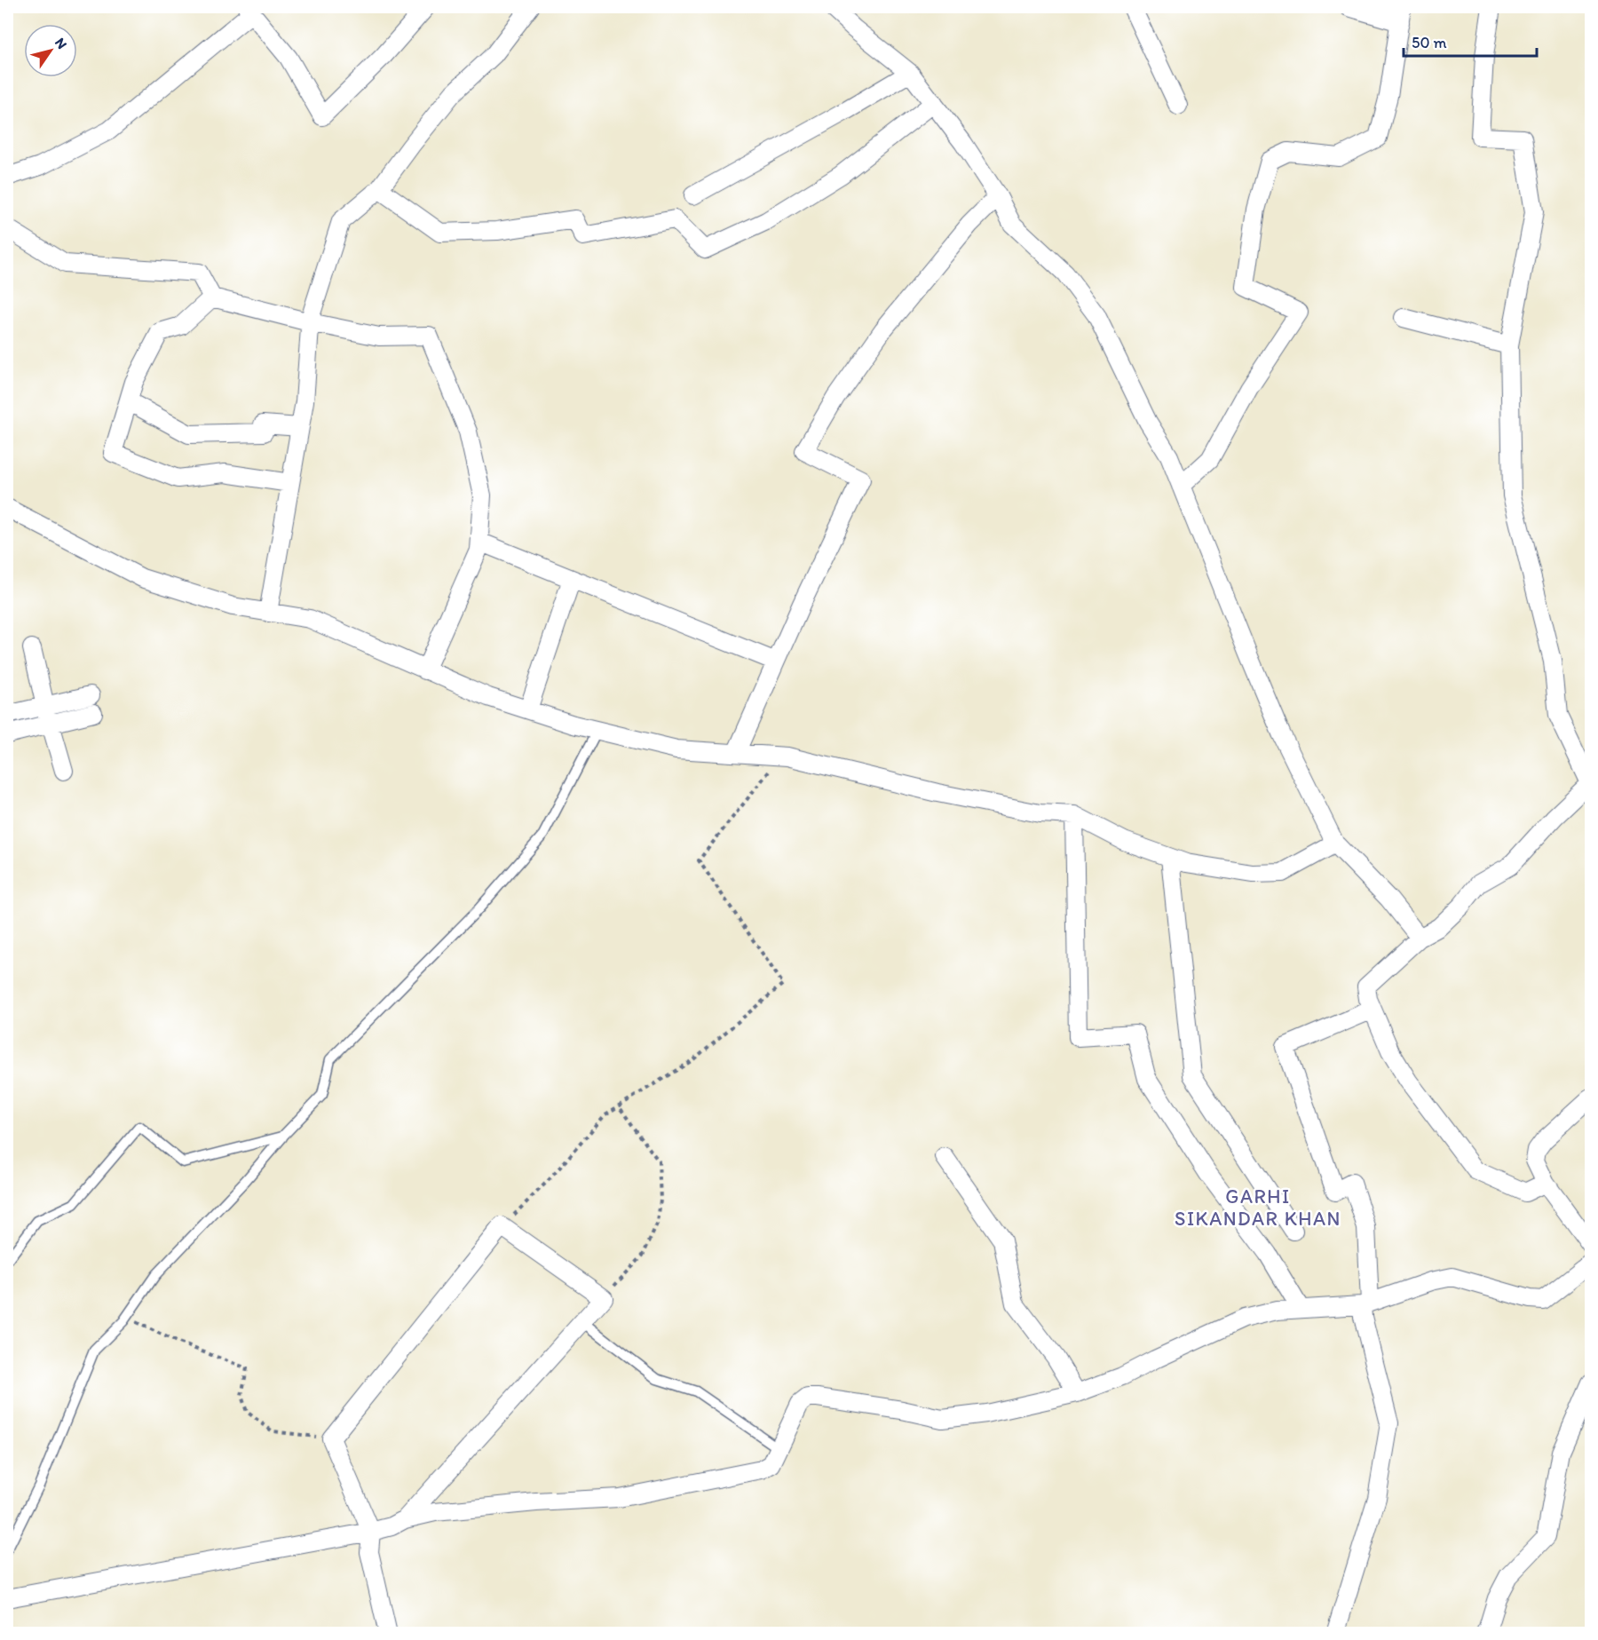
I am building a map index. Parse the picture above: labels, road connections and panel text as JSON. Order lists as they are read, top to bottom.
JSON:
{
  "districts": ["GARHI SIKANDAR KHAN"],
  "scale_bar": "50 m",
  "north": "top right"
}
